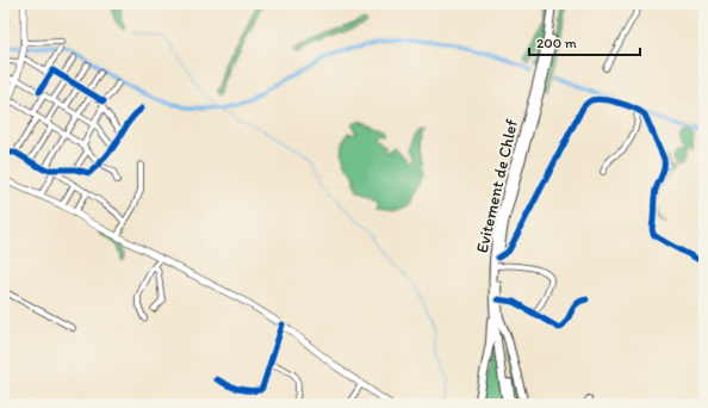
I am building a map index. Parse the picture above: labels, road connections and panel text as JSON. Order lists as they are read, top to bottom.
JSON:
{
  "streets": {
    "highway": ["Evitement de Chlef"]
  },
  "scale_bar": "200 m"
}
